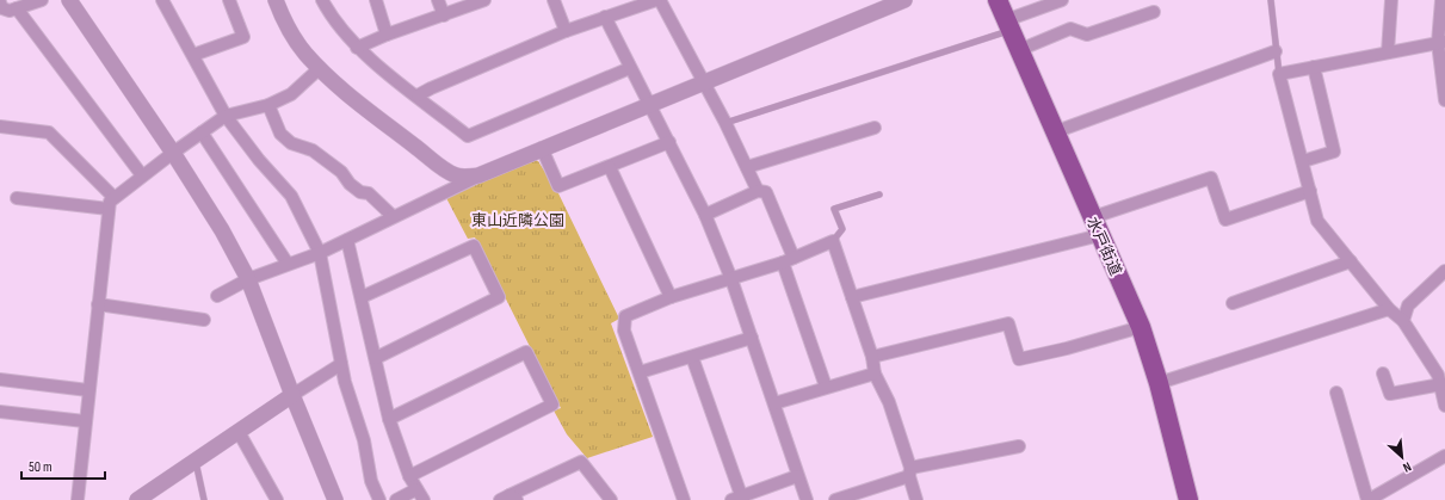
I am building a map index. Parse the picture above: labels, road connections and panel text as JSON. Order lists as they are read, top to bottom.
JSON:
{
  "streets": {
    "main road": ["水戸街道"]
  },
  "parks": ["東山近隣公園"],
  "scale_bar": "50 m",
  "north": "bottom right"
}
